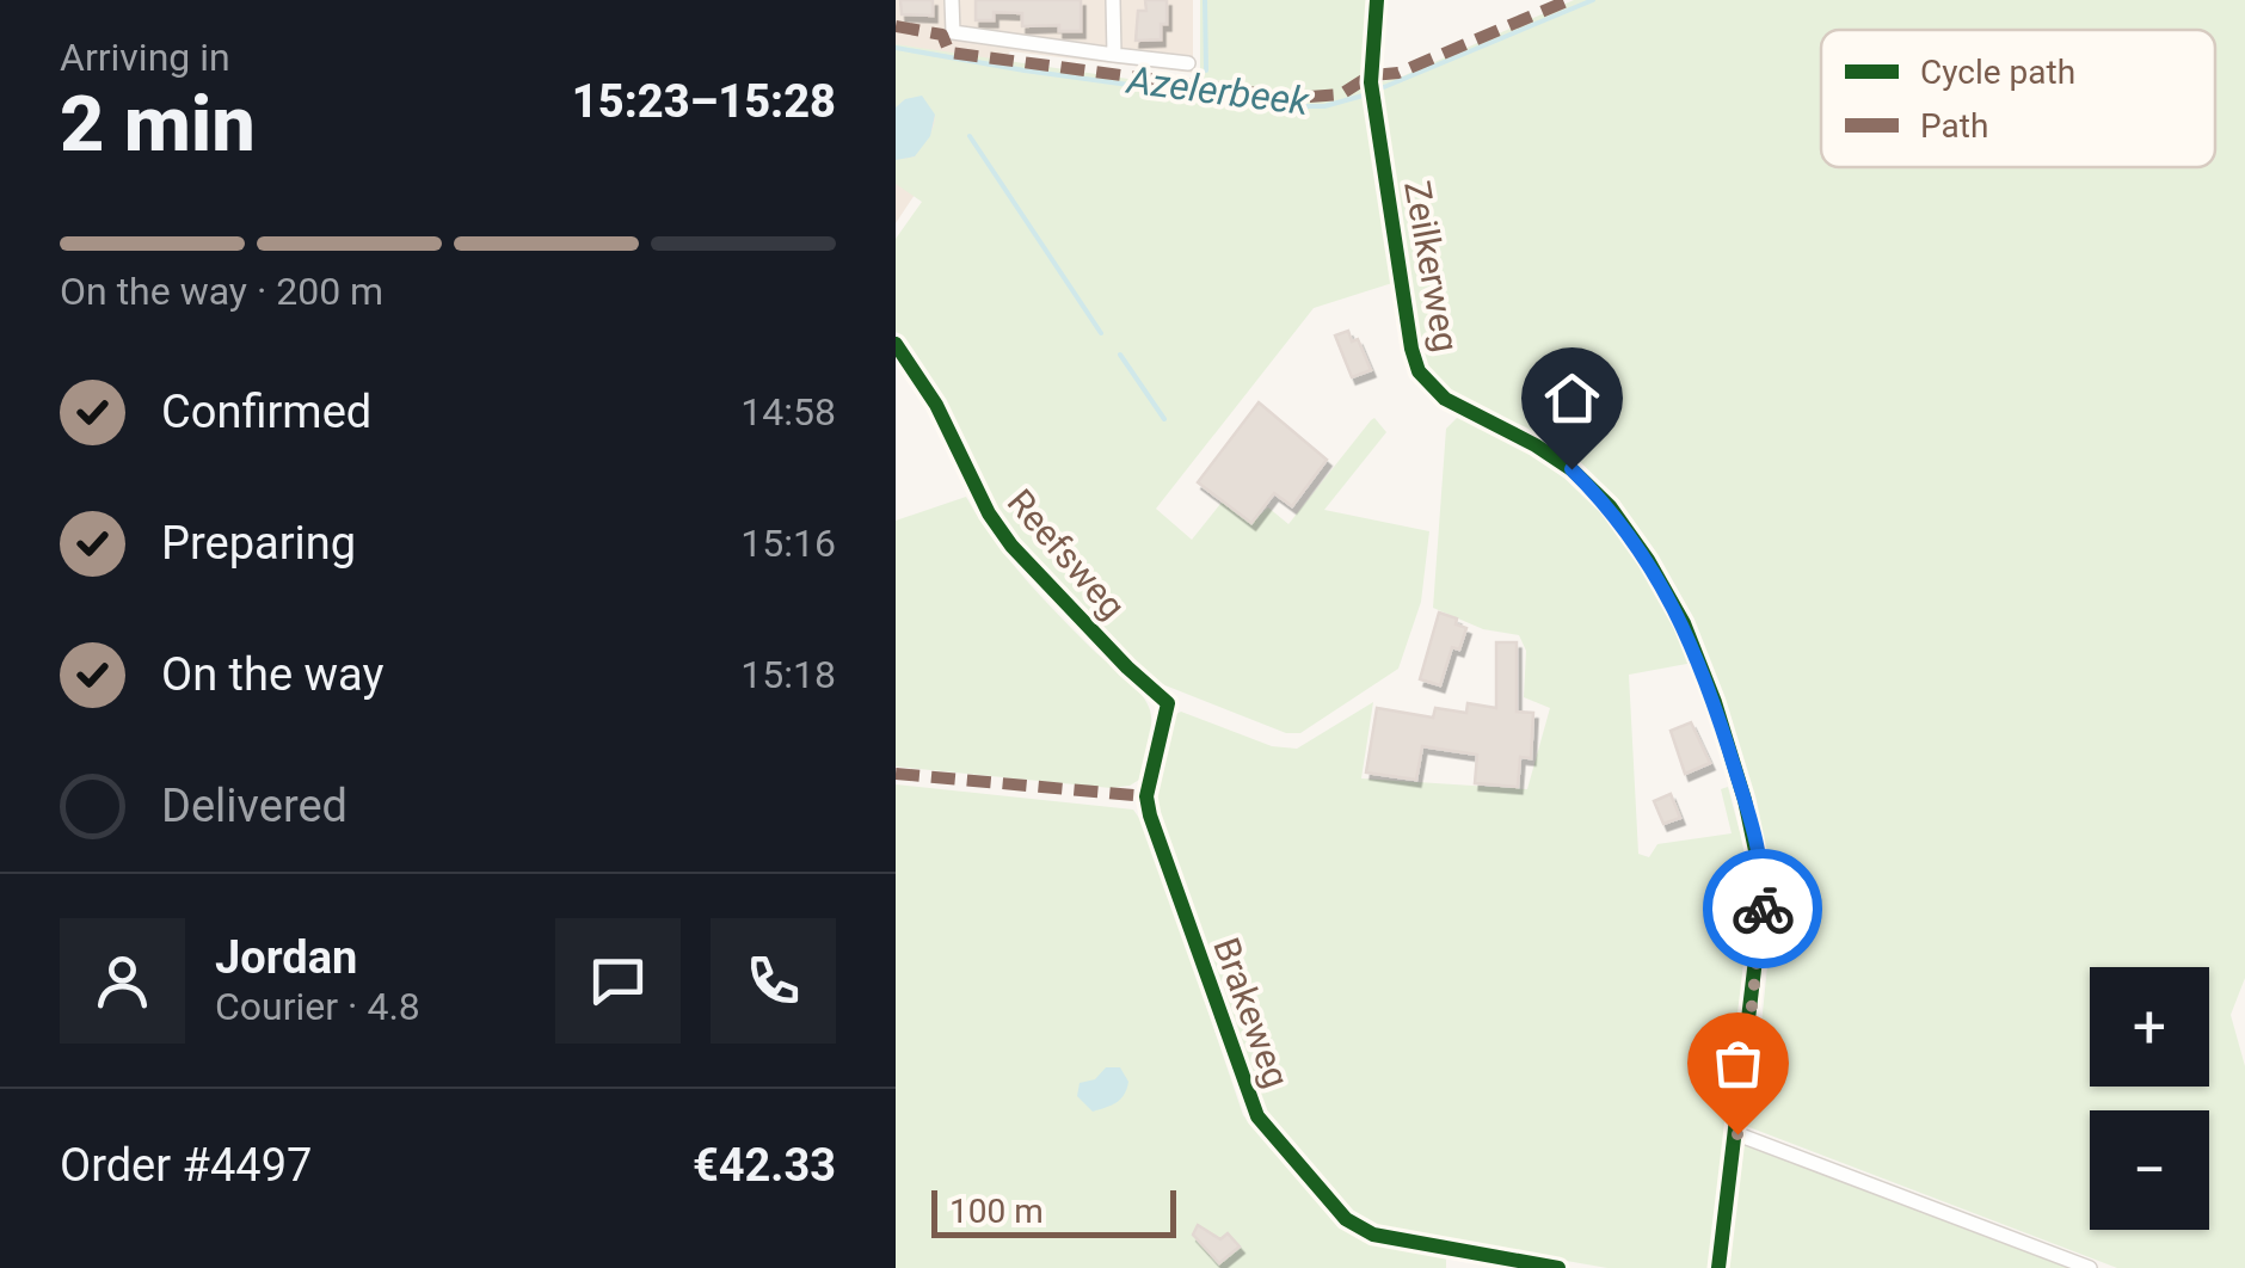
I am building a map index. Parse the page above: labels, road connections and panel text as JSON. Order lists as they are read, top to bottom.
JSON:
{
  "streets": {
    "street": ["Zeilkerweg", "Reefsweg", "Brakeweg"]
  },
  "crossings": [
    ["Reefsweg", "Brakeweg"]
  ],
  "water": ["Azelerbeek"],
  "legend": ["Cycle path", "Path"],
  "scale_bar": "100 m",
  "page": {
    "heading": ["2 min", "Arriving in", "15:23–15:28"],
    "panel": [
      "Jordan",
      "Courier · 4.8",
      "Order #4497",
      "€42.33"
    ],
    "bar": "On the way · 200 m",
    "list": [
      ["Confirmed", "14:58"],
      ["Preparing", "15:16"],
      ["On the way", "15:18"],
      "Delivered"
    ],
    "map_buttons": ["+", "−"],
    "scale": "100 m"
  }
}
